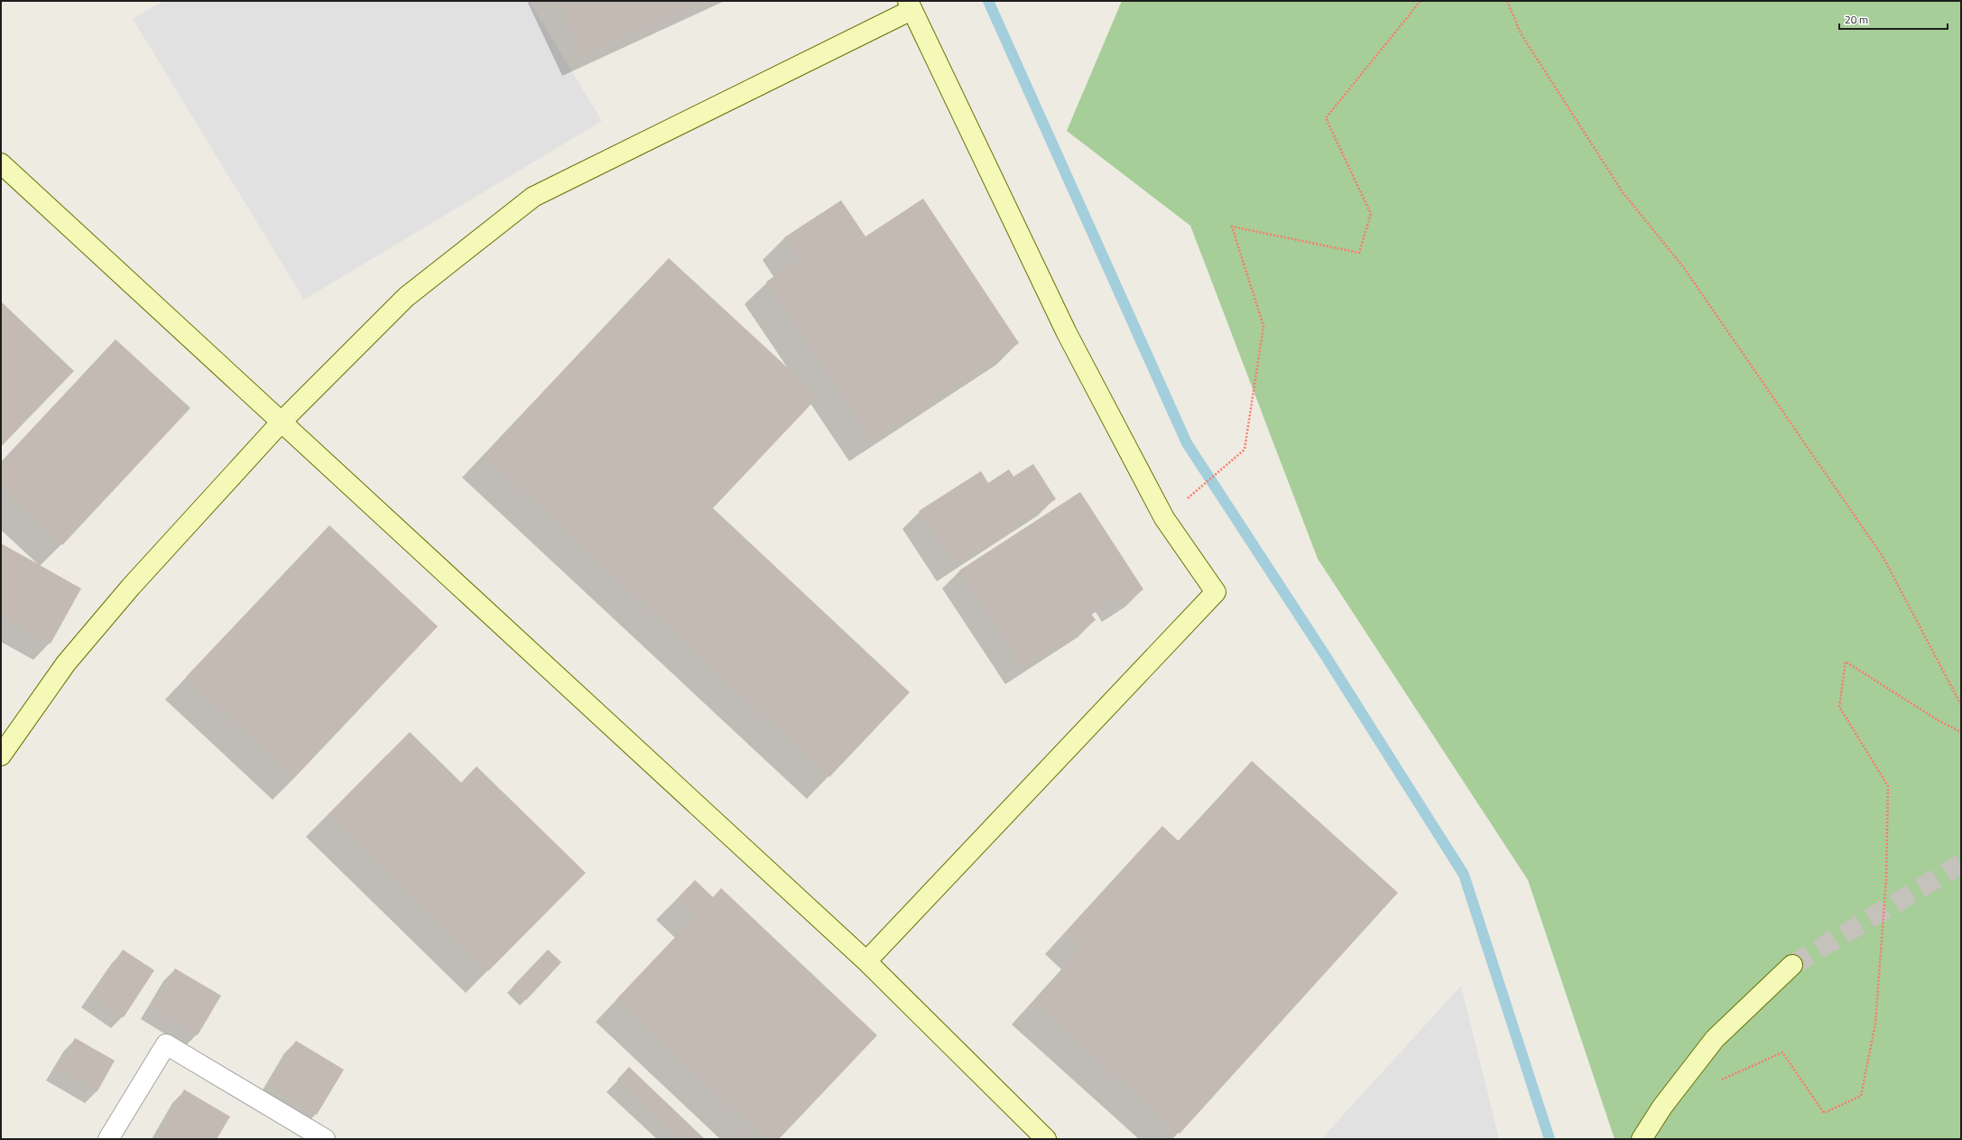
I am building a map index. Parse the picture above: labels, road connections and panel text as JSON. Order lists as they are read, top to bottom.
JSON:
{
  "scale_bar": "20 m"
}
